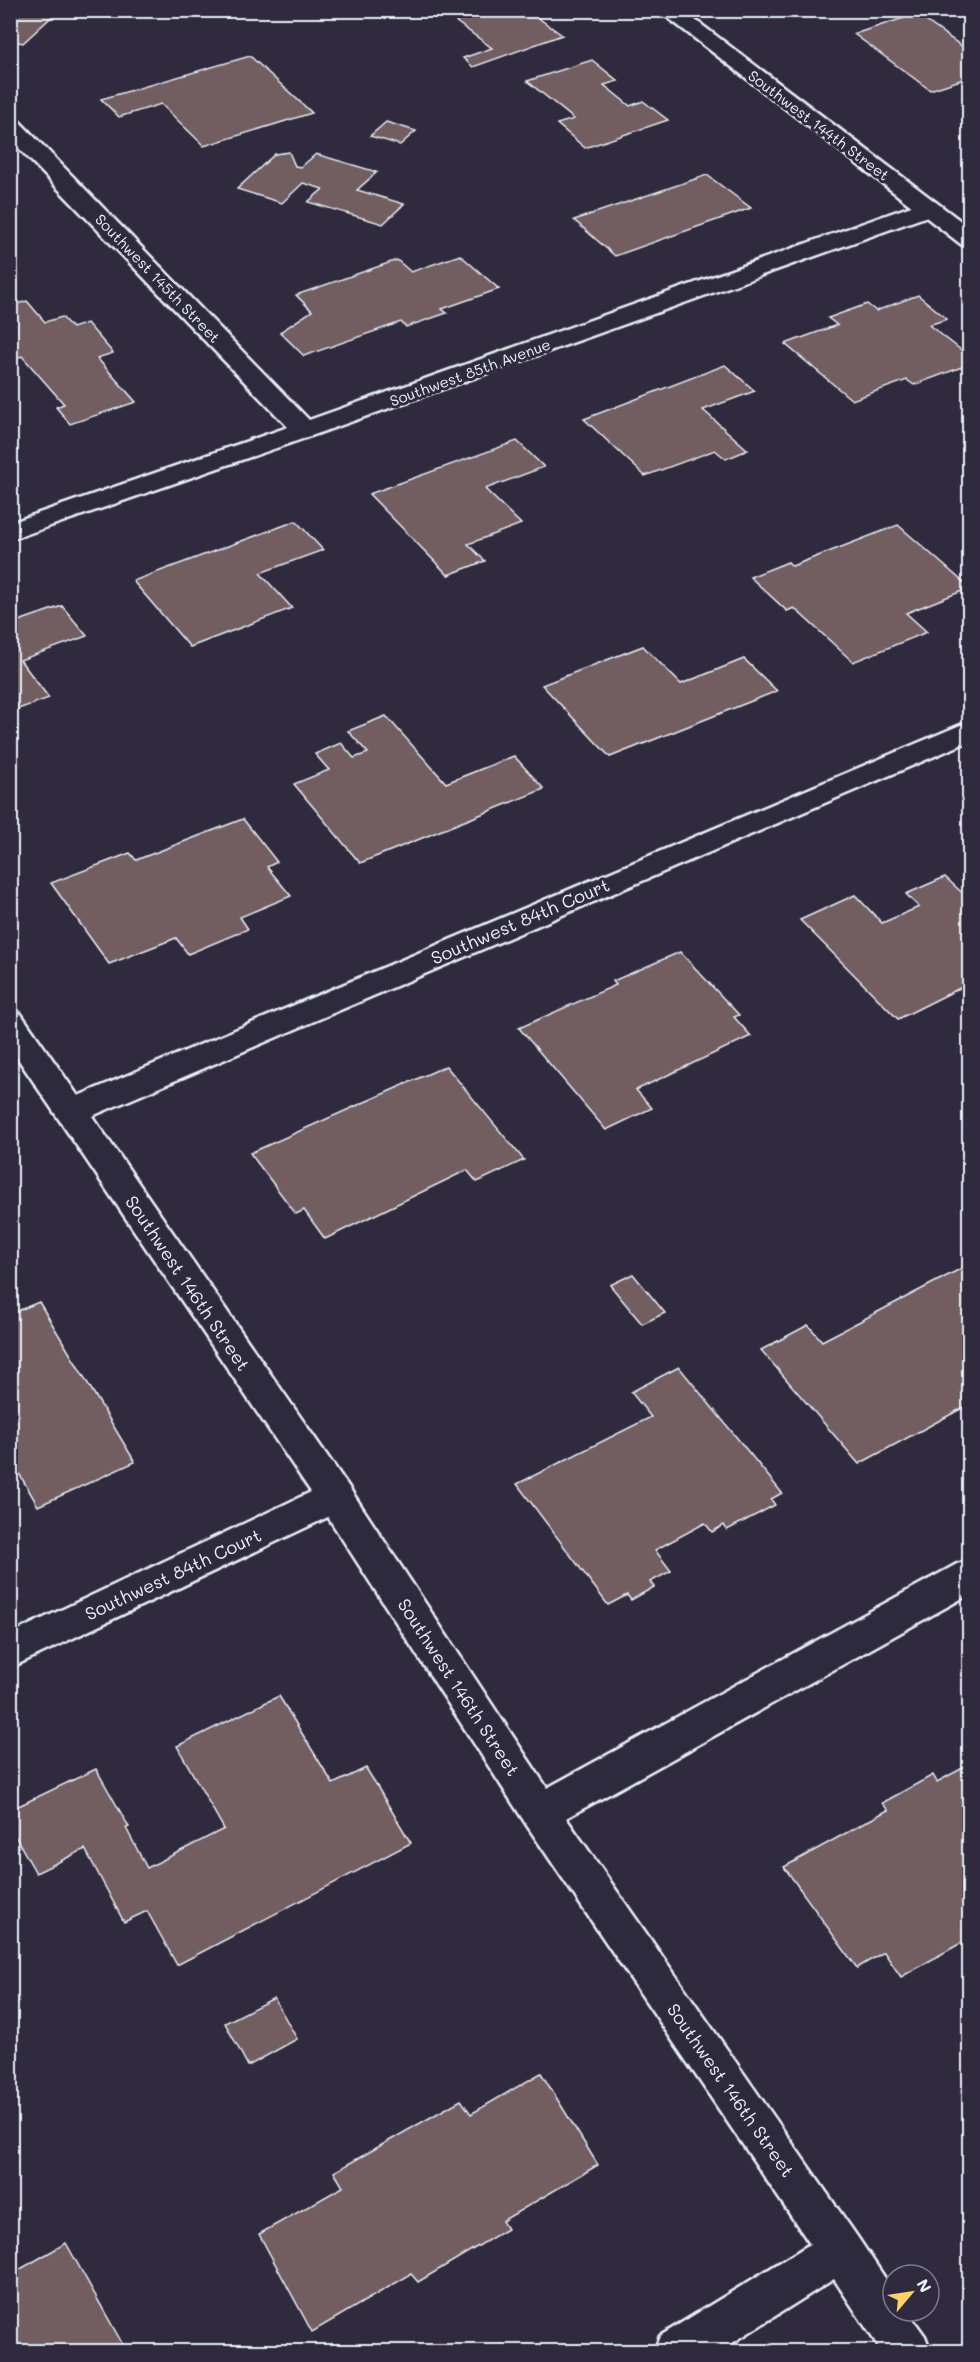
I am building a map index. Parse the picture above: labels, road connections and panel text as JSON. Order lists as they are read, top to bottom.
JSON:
{
  "streets": {
    "street": [
      "Southwest 144th Street",
      "Southwest 145th Street",
      "Southwest 85th Avenue",
      "Southwest 84th Court",
      "Southwest 146th Street"
    ]
  },
  "crossings": [
    ["Southwest 144th Street", "Southwest 85th Avenue"],
    ["Southwest 145th Street", "Southwest 85th Avenue"],
    ["Southwest 84th Court", "Southwest 146th Street"]
  ],
  "north": "top right"
}
